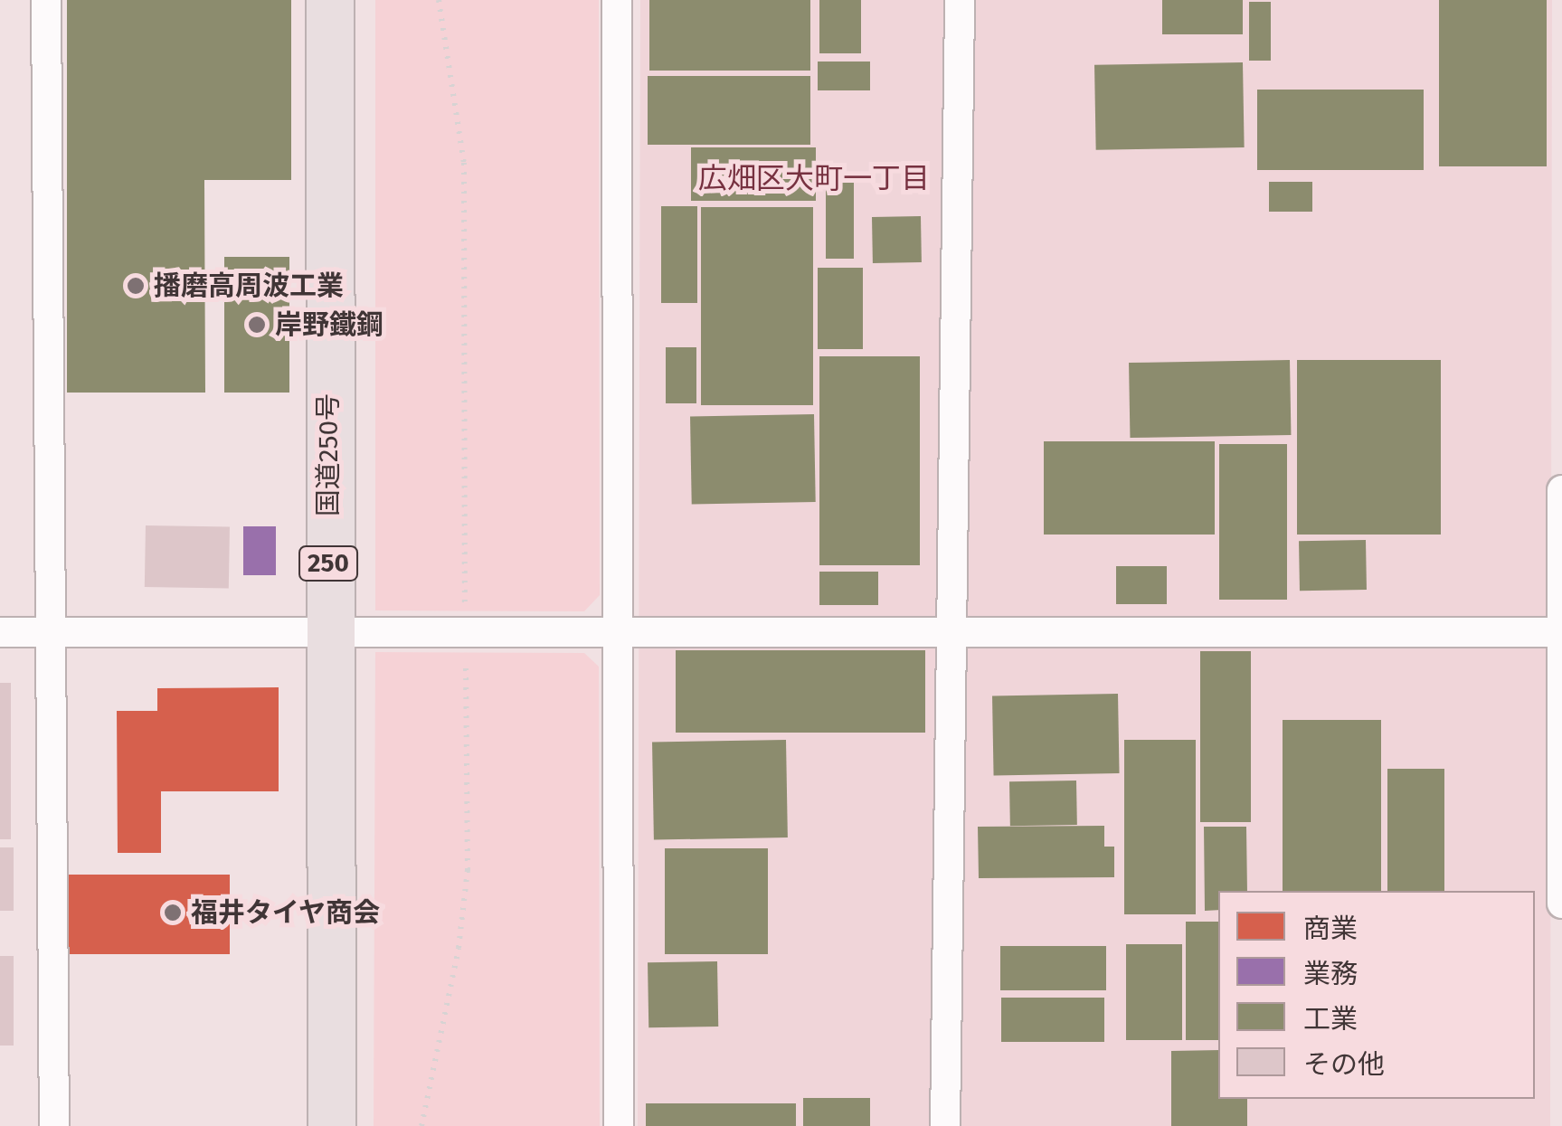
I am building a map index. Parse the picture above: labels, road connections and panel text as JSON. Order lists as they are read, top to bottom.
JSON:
{
  "streets": {
    "highway": ["国道250号", "250"]
  },
  "districts": ["広畑区大町一丁目"],
  "places": ["播磨高周波工業", "岸野鐵鋼", "福井タイヤ商会"],
  "legend": [
    "商業",
    "業務",
    "工業",
    "その他"
  ]
}
